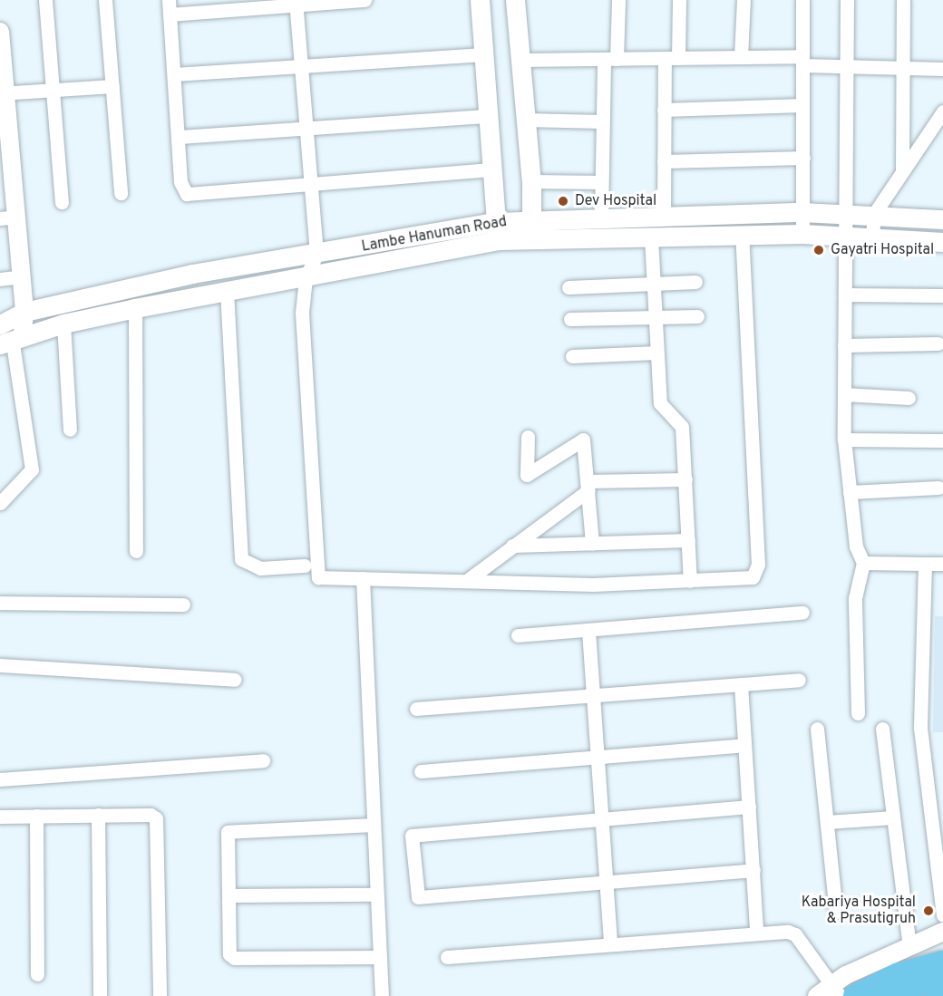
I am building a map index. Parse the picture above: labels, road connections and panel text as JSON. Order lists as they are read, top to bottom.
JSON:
{
  "streets": {
    "main road": ["Lambe Hanuman Road"]
  },
  "places": ["Dev Hospital", "Gayatri Hospital", "Kabariya Hospital & Prasutigruh"]
}
